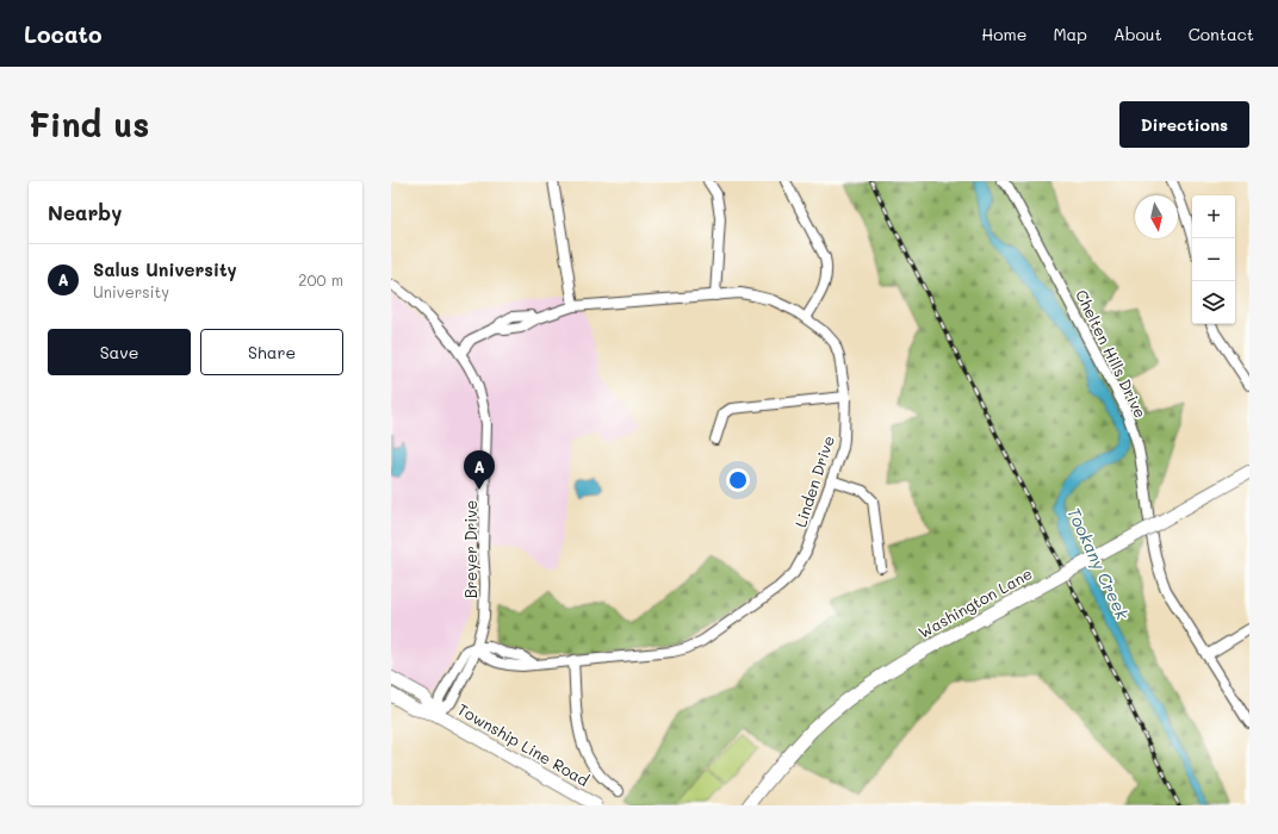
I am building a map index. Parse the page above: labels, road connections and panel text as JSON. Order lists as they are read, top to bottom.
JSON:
{
  "streets": {
    "main road": ["Washington Lane", "Township Line Road"],
    "street": ["Chelten Hills Drive", "Linden Drive", "Breyer Drive"]
  },
  "crossings": [
    ["Linden Drive", "Breyer Drive"],
    ["Breyer Drive", "Township Line Road"]
  ],
  "water": ["Tookany Creek"],
  "north": "bottom",
  "page": {
    "header": "Locato",
    "nav": [
      "Home",
      "Map",
      "About",
      "Contact"
    ],
    "buttons": [
      "Directions",
      ["Save", "Share"]
    ],
    "title": "Find us",
    "heading": "Nearby",
    "map_buttons": ["+", "−"],
    "list": [
      {
        "mark": "A",
        "name": "Salus University",
        "note": "University",
        "value": "200 m"
      }
    ],
    "pins": "A"
  }
}
